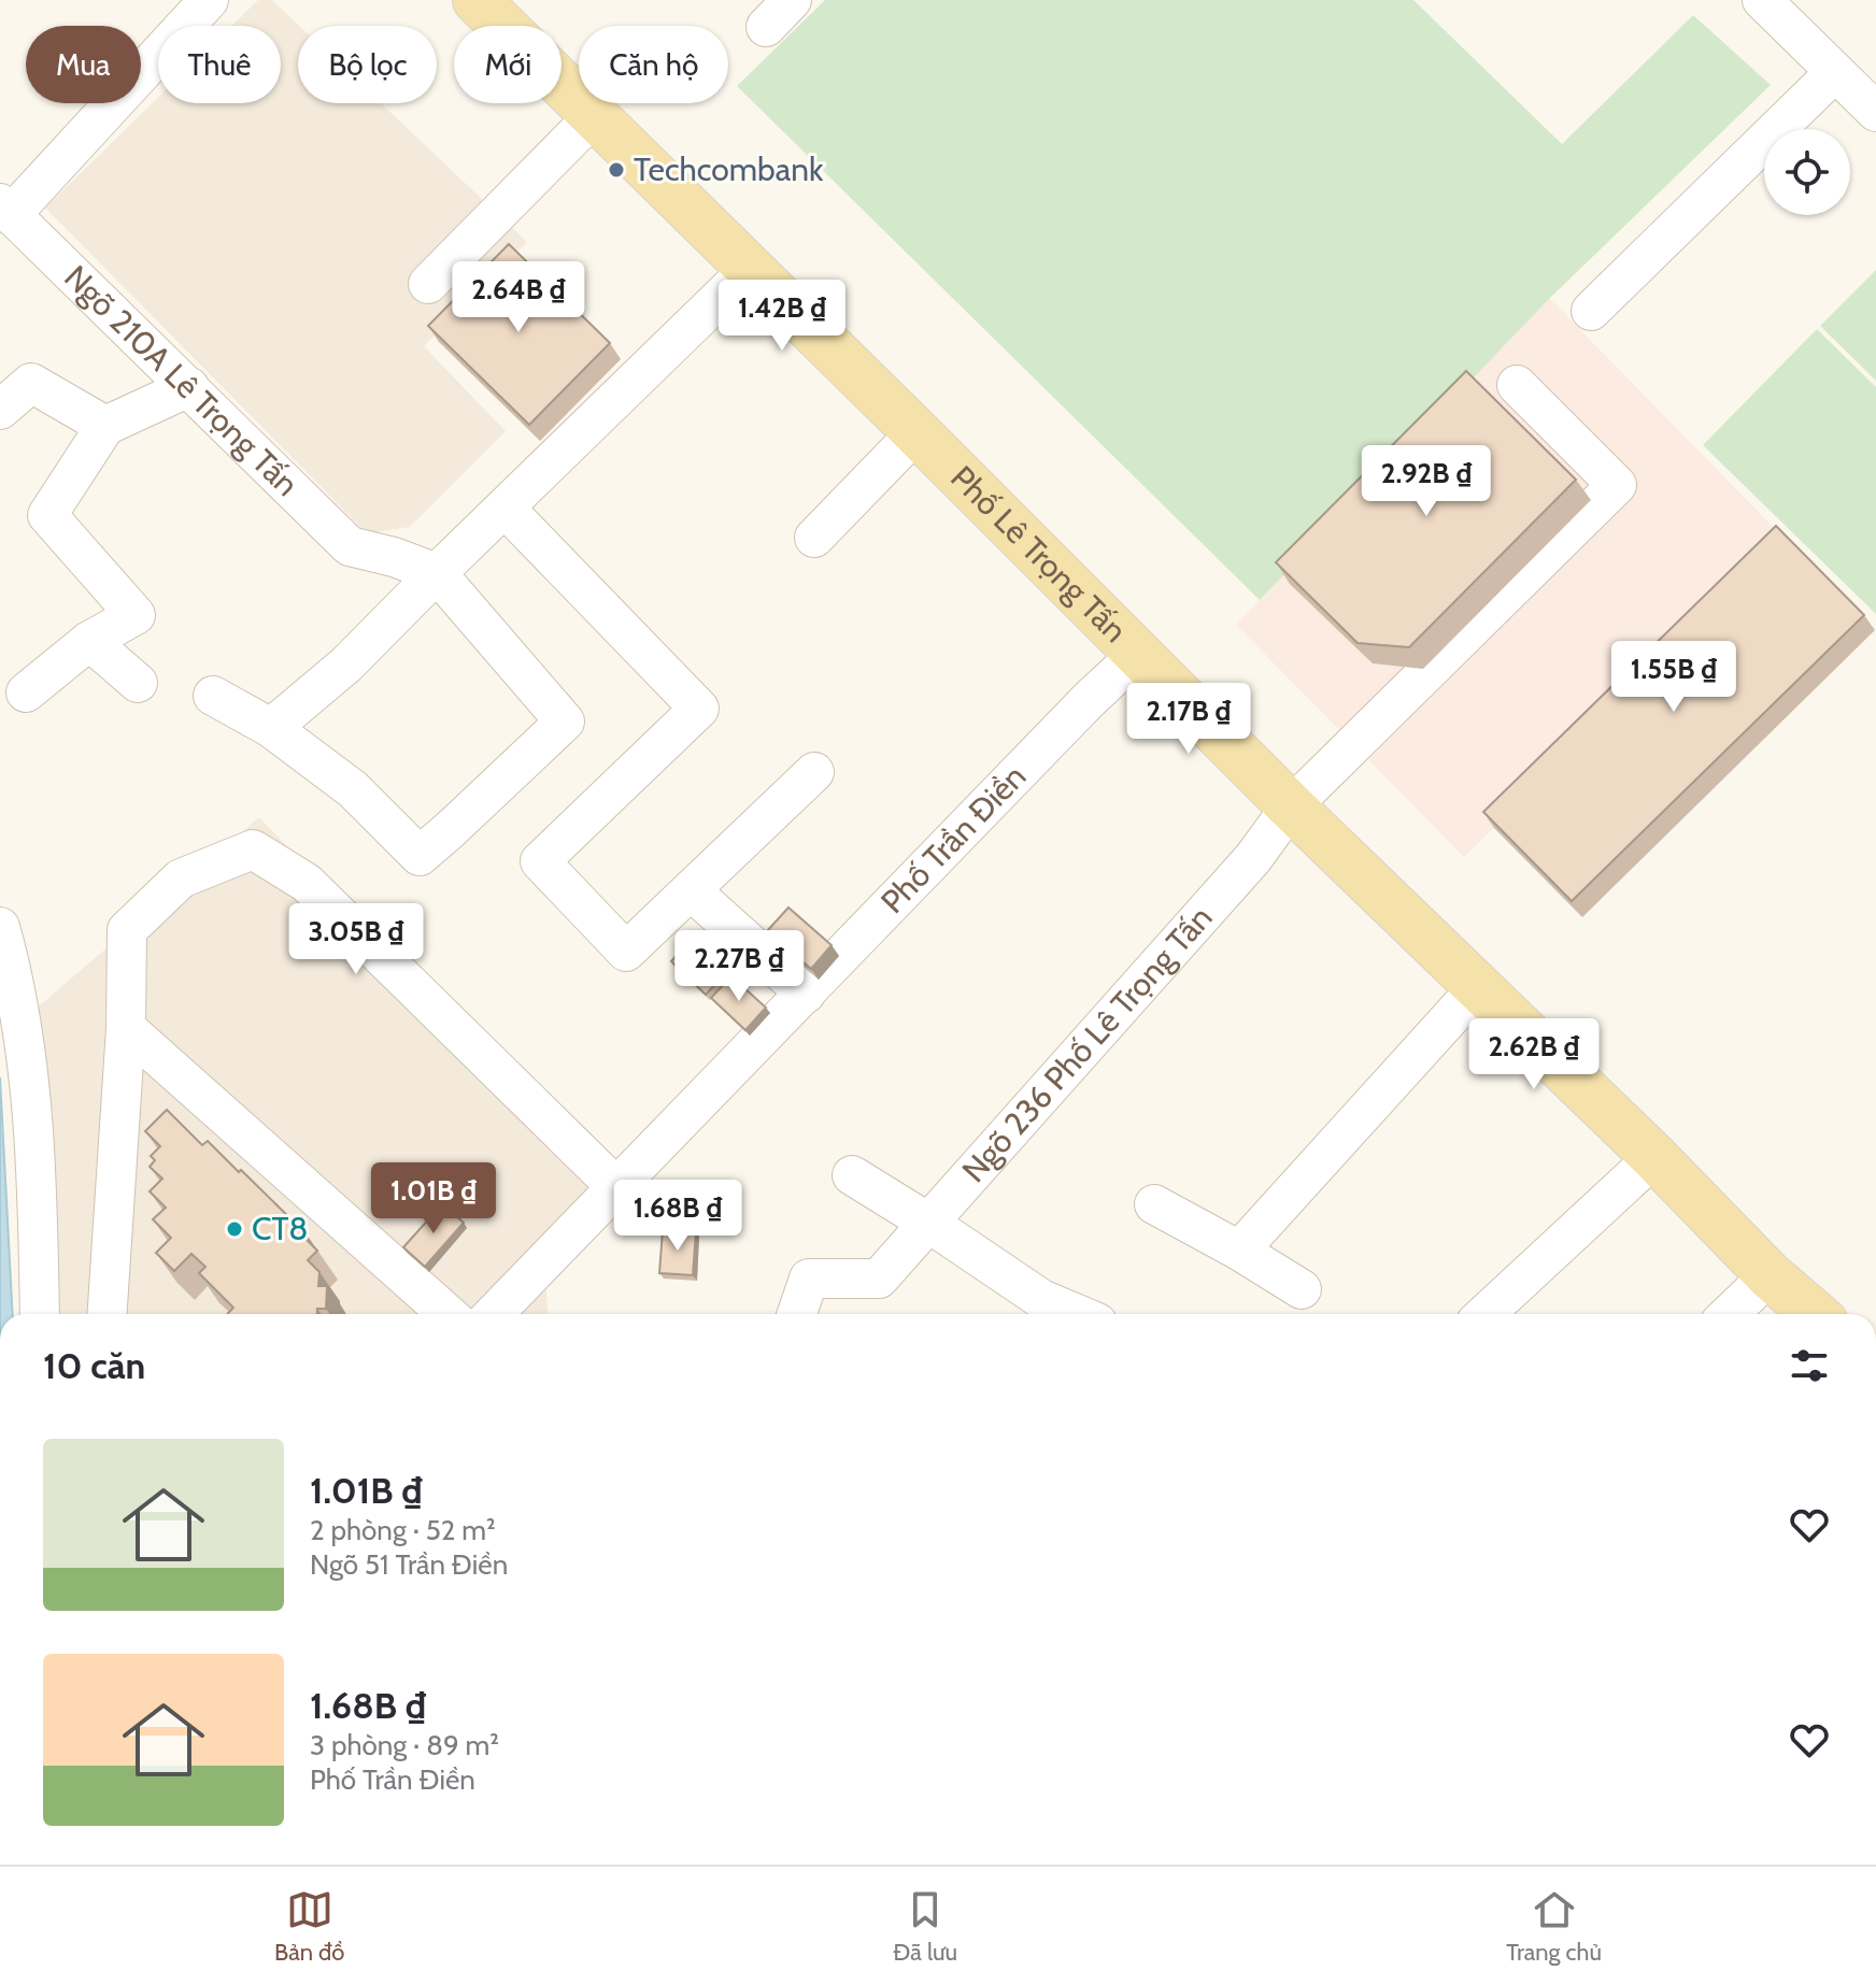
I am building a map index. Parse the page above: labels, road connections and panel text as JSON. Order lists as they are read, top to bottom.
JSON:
{
  "streets": {
    "main road": ["Phố Lê Trọng Tấn"],
    "street": ["Ngõ 210A Lê Trọng Tấn", "Phố Trần Điền", "Ngõ 236 Phố Lê Trọng Tấn"]
  },
  "crossings": [
    ["Phố Lê Trọng Tấn", "Phố Trần Điền"],
    ["Phố Lê Trọng Tấn", "Ngõ 236 Phố Lê Trọng Tấn"]
  ],
  "places": ["Techcombank", "CT8"],
  "page": {
    "chip": [
      "Mua",
      "Thuê",
      "Bộ lọc",
      "Mới",
      "Căn hộ"
    ],
    "price": [
      "2.64B ₫",
      "1.42B ₫",
      "2.92B ₫",
      "1.55B ₫",
      "2.17B ₫",
      "3.05B ₫",
      "2.27B ₫",
      "2.62B ₫",
      "1.01B ₫",
      "1.68B ₫"
    ],
    "heading": "10 căn",
    "list": [
      {
        "name": "1.01B ₫",
        "note": "2 phòng · 52 m² · Ngõ 51 Trần Điền"
      },
      {
        "name": "1.68B ₫",
        "note": "3 phòng · 89 m² · Phố Trần Điền"
      }
    ],
    "tabs": ["Bản đồ", "Đã lưu", "Trang chủ"]
  }
}
